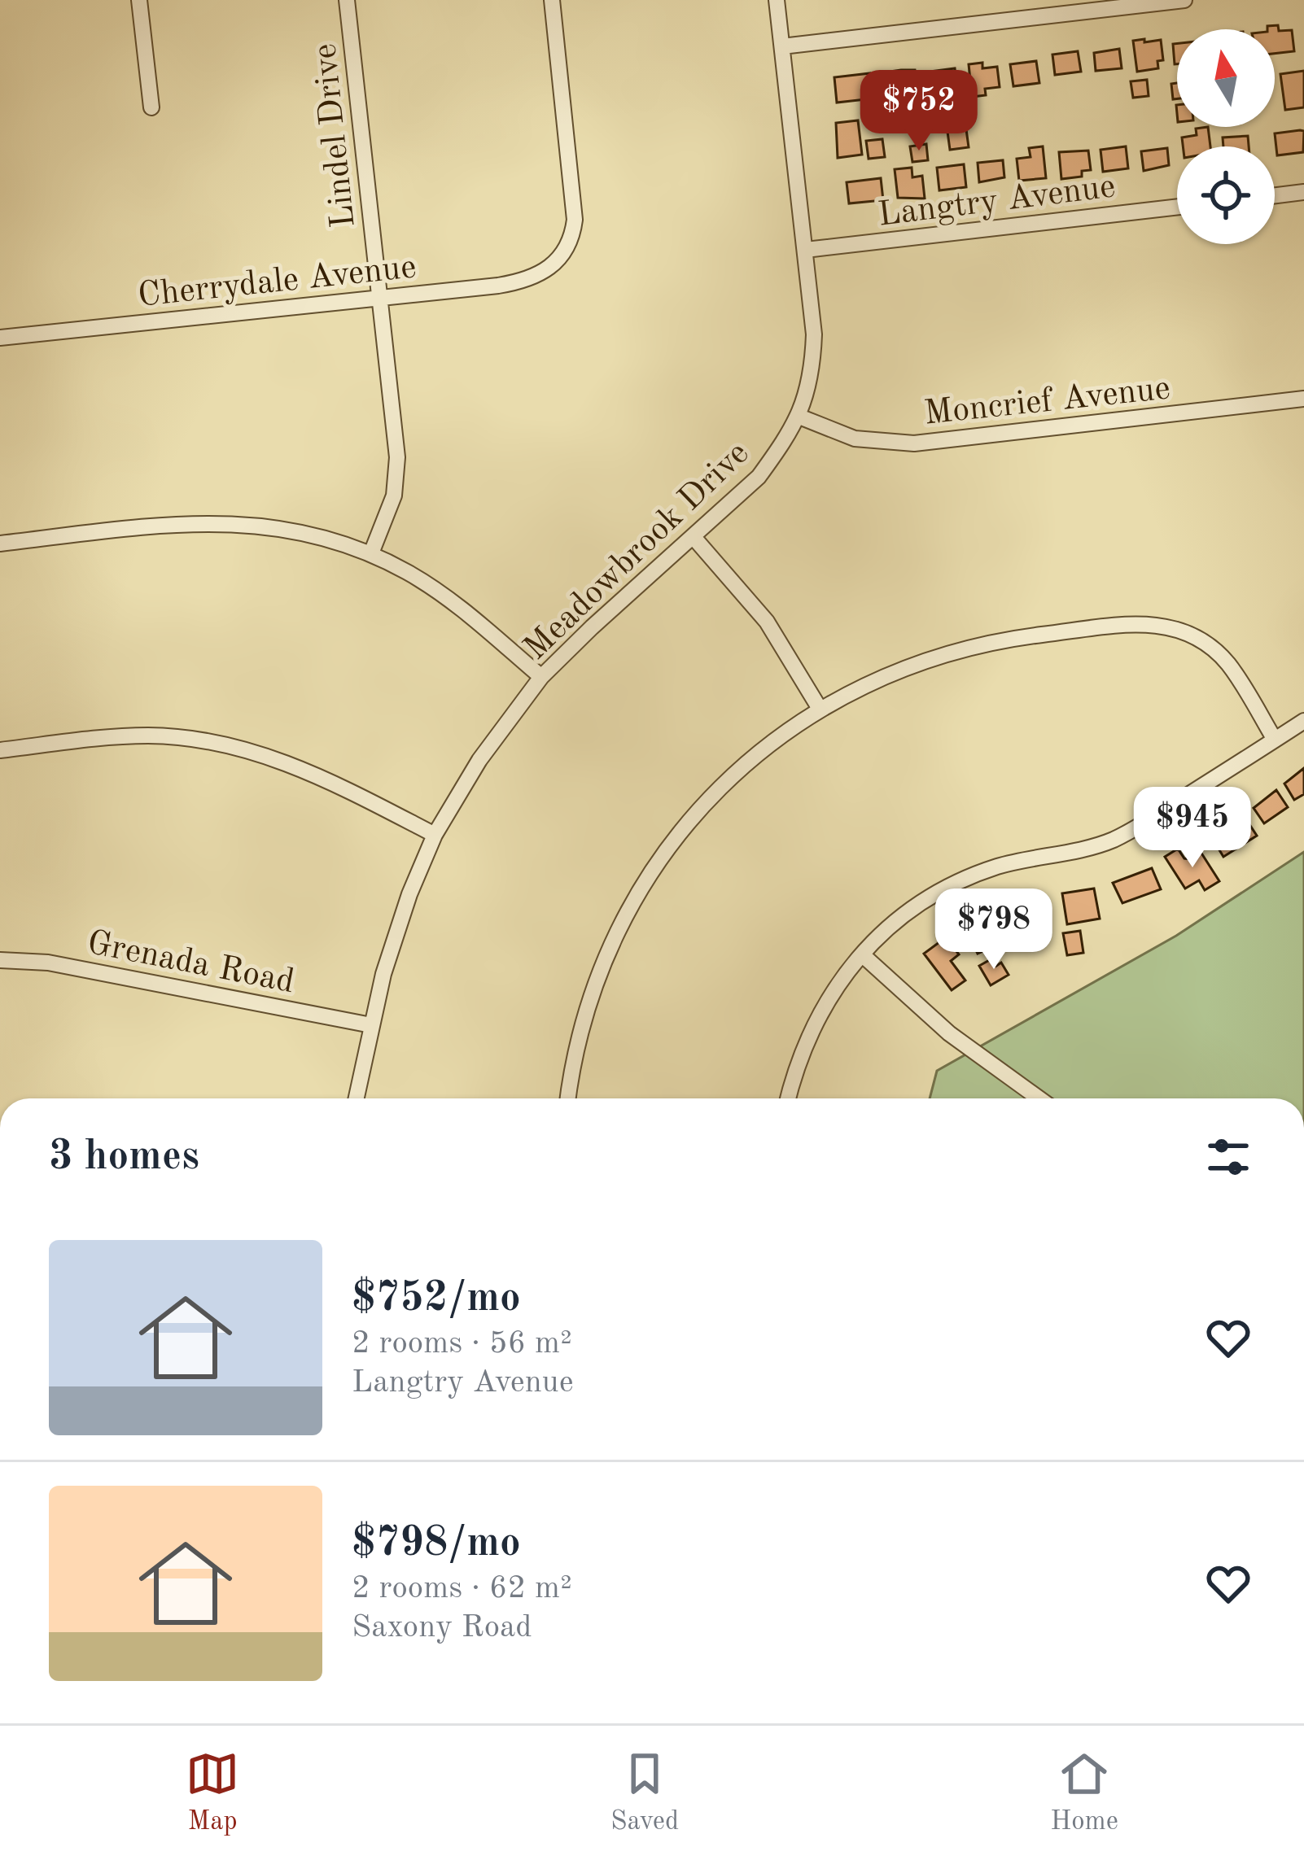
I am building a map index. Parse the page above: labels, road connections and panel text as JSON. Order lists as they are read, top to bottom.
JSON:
{
  "streets": {
    "street": [
      "Lindel Drive",
      "Langtry Avenue",
      "Cherrydale Avenue",
      "Moncrief Avenue",
      "Meadowbrook Drive",
      "Grenada Road"
    ]
  },
  "crossings": [
    ["Lindel Drive", "Cherrydale Avenue"],
    ["Langtry Avenue", "Meadowbrook Drive"],
    ["Moncrief Avenue", "Meadowbrook Drive"],
    ["Meadowbrook Drive", "Grenada Road"]
  ],
  "north": "top",
  "page": {
    "price": ["$752", "$945", "$798"],
    "heading": "3 homes",
    "list": [
      {
        "name": "$752/mo",
        "note": "2 rooms · 56 m² · Langtry Avenue"
      },
      {
        "name": "$798/mo",
        "note": "2 rooms · 62 m² · Saxony Road"
      }
    ],
    "tabs": ["Map", "Saved", "Home"]
  }
}
